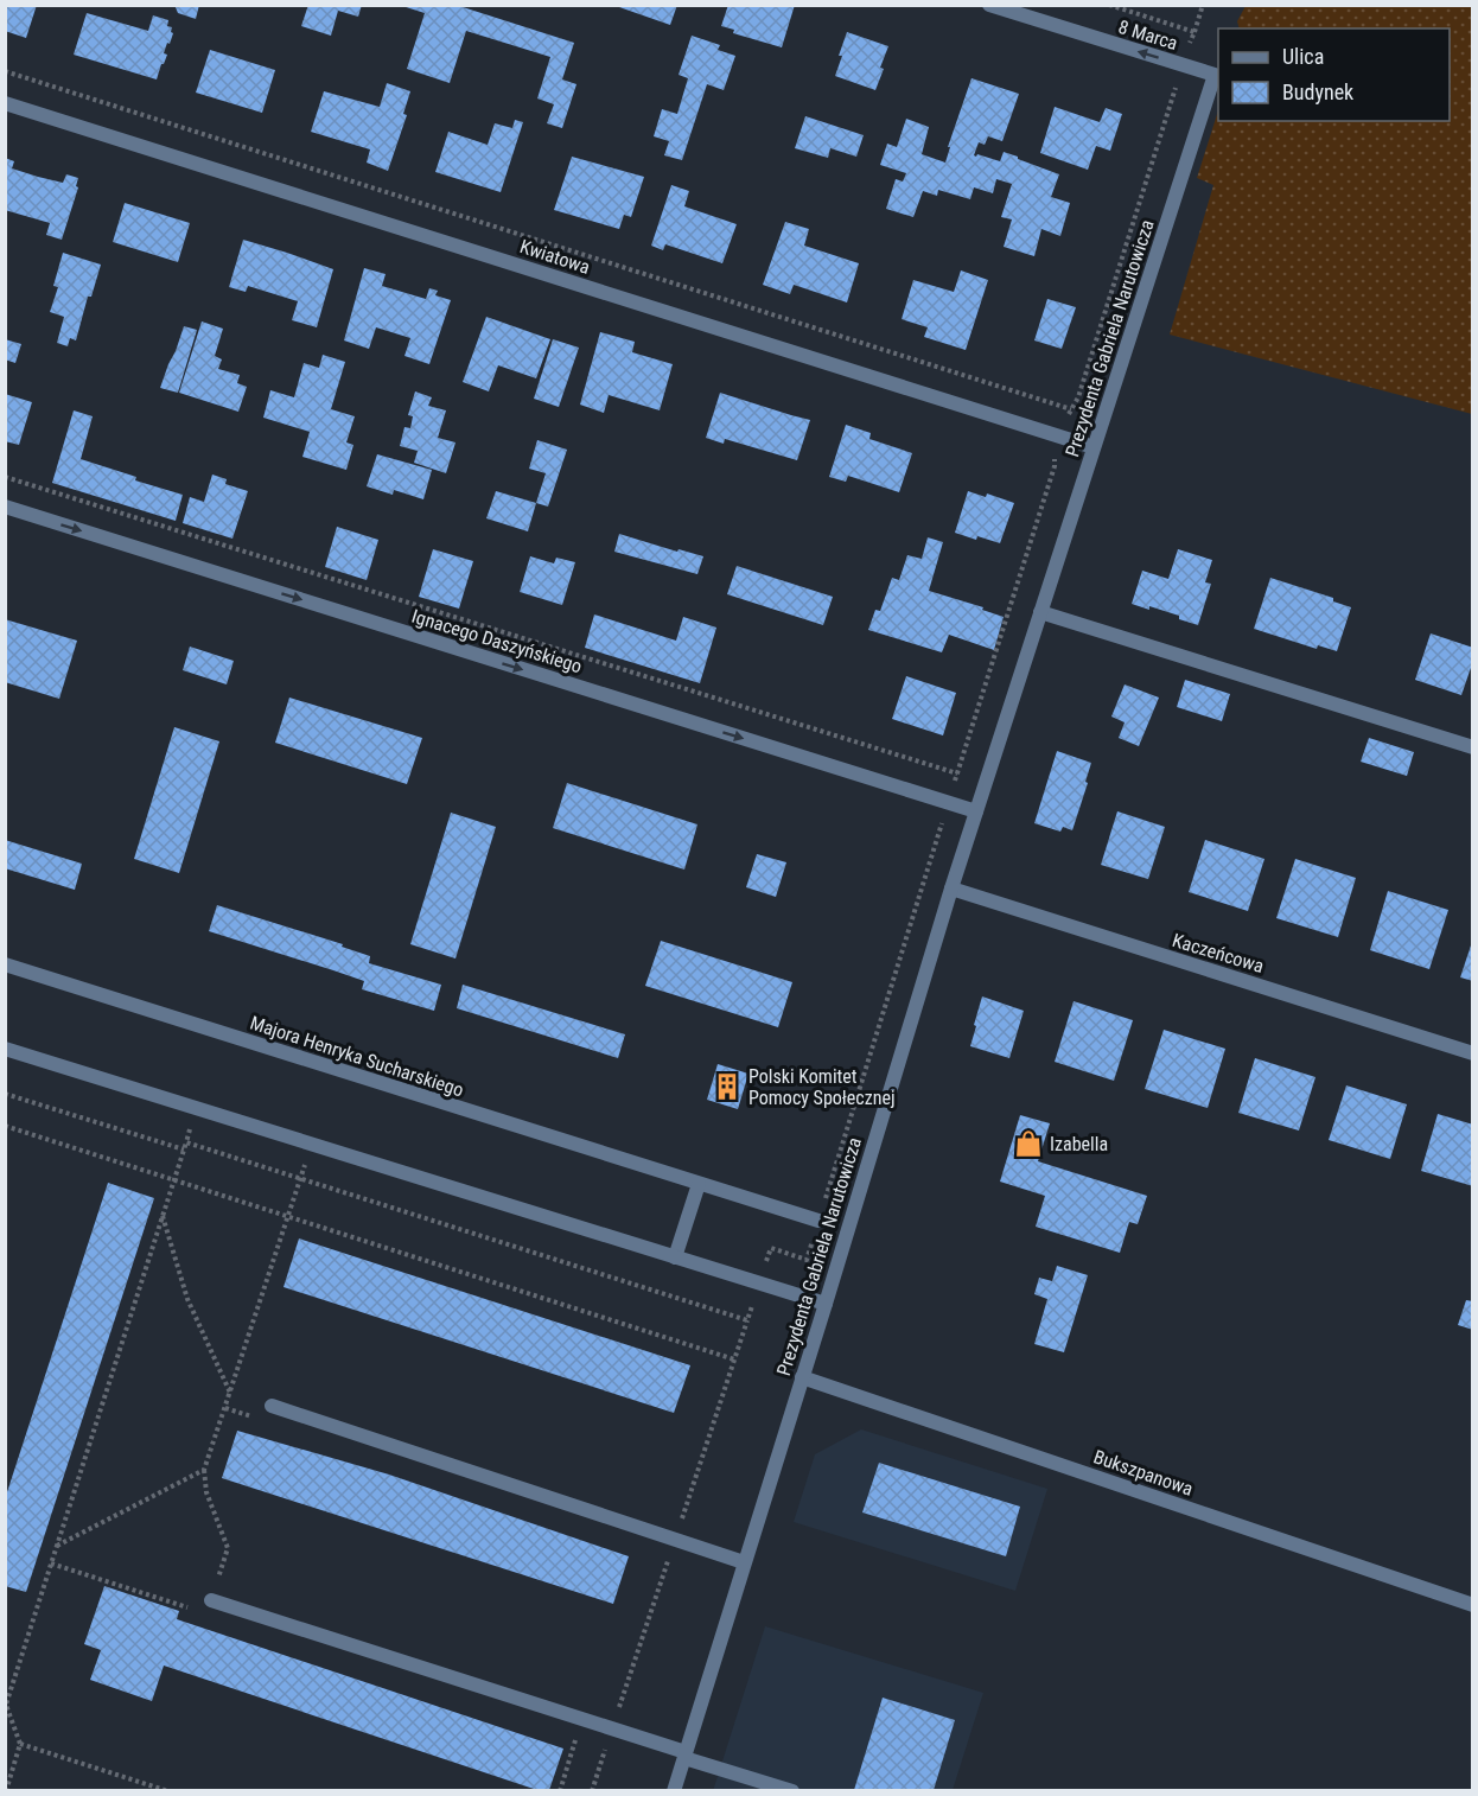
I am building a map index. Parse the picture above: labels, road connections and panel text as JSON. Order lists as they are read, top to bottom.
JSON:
{
  "streets": {
    "street": [
      "8 Marca",
      "Kwiatowa",
      "Prezydenta Gabriela Narutowicza",
      "Ignacego Daszyńskiego",
      "Kaczeńcowa",
      "Majora Henryka Sucharskiego",
      "Bukszpanowa"
    ]
  },
  "crossings": [
    ["8 Marca", "Prezydenta Gabriela Narutowicza"],
    ["Kwiatowa", "Prezydenta Gabriela Narutowicza"],
    ["Prezydenta Gabriela Narutowicza", "Ignacego Daszyńskiego"],
    ["Prezydenta Gabriela Narutowicza", "Kaczeńcowa"],
    ["Prezydenta Gabriela Narutowicza", "Bukszpanowa"]
  ],
  "one_way": ["8 Marca", "Ignacego Daszyńskiego"],
  "places": {
    "building": ["Polski Komitet Pomocy Społecznej"],
    "shop": ["Izabella"]
  },
  "legend": ["Ulica", "Budynek"]
}
